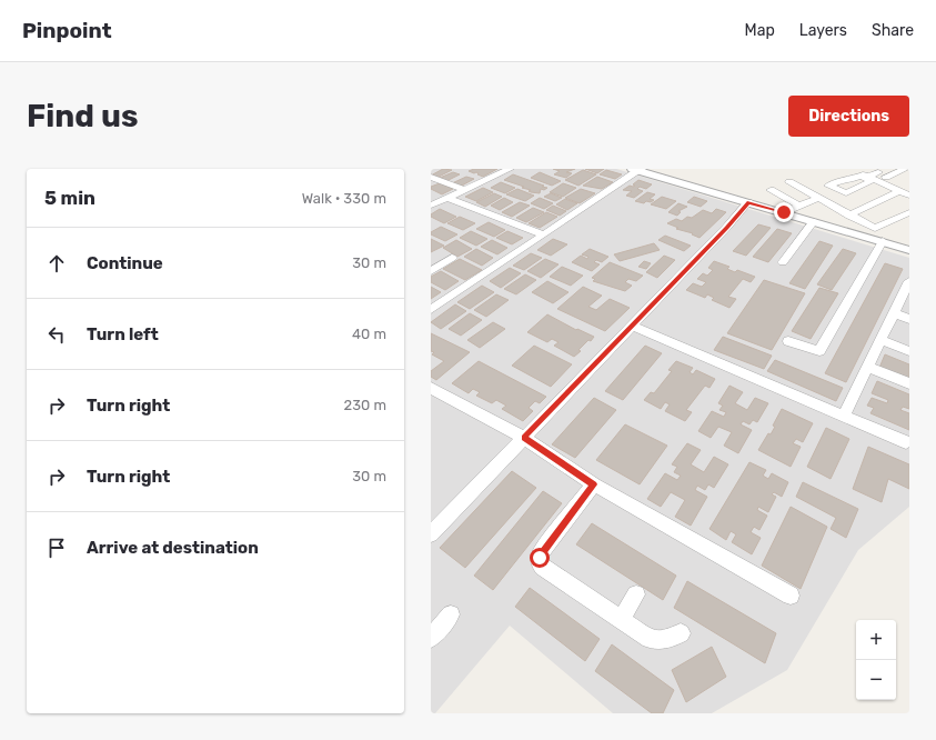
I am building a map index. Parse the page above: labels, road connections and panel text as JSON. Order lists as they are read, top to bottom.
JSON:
{
  "page": {
    "header": "Pinpoint",
    "nav": ["Map", "Layers", "Share"],
    "buttons": "Directions",
    "title": "Find us",
    "heading": ["5 min", "Walk · 330 m"],
    "list": [
      ["Continue", "30 m"],
      ["Turn left", "40 m"],
      ["Turn right", "230 m"],
      ["Turn right", "30 m"],
      "Arrive at destination"
    ],
    "map_buttons": ["+", "−"]
  }
}
